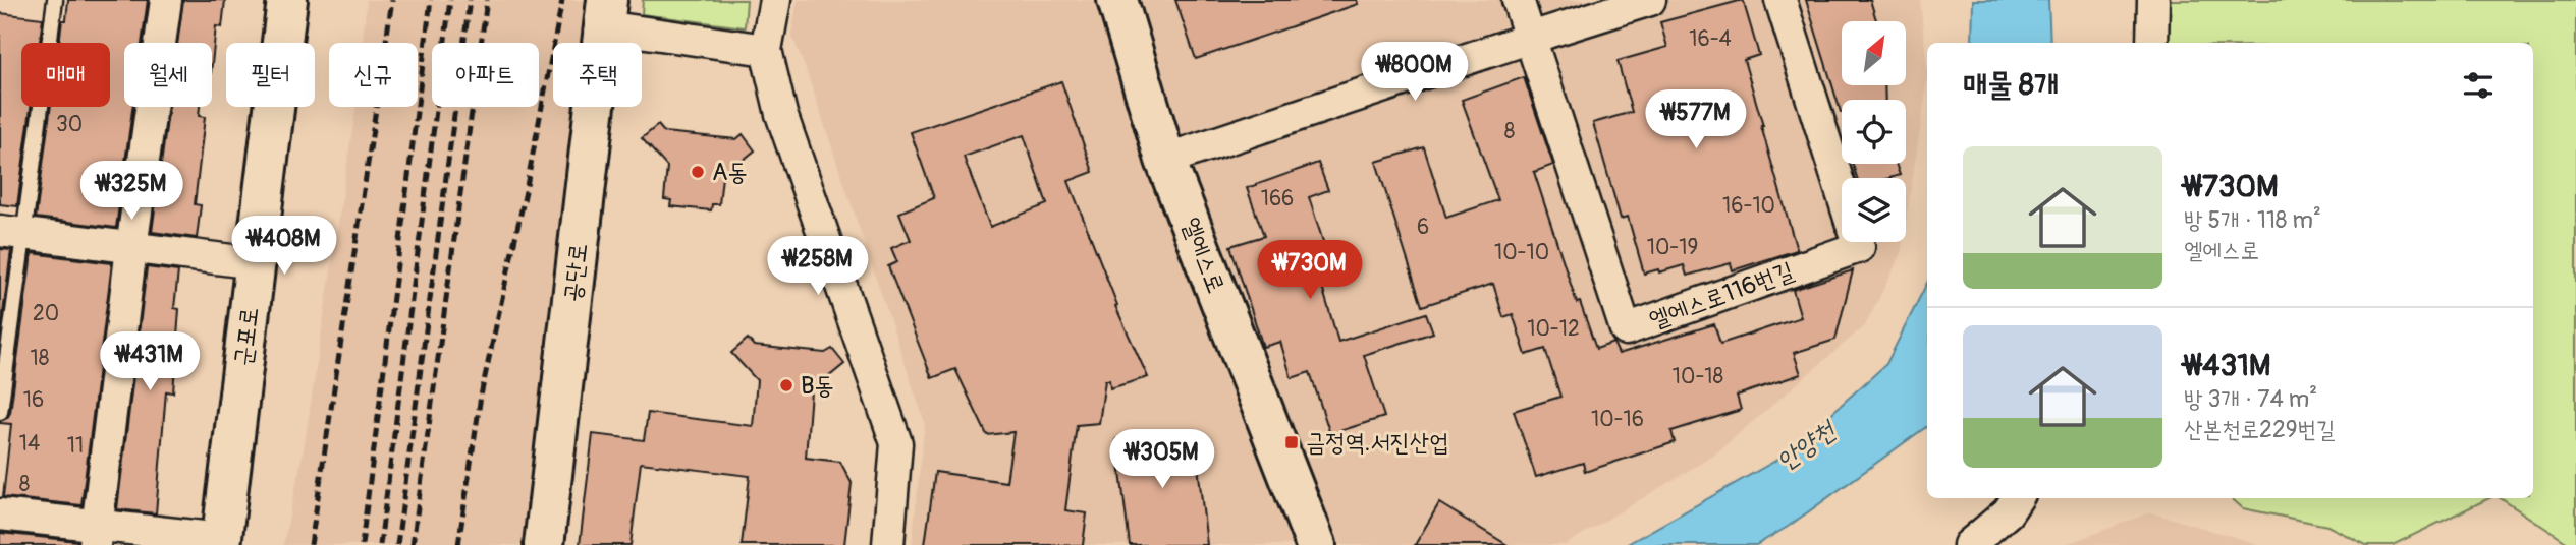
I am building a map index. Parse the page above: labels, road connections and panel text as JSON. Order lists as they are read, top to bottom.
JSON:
{
  "streets": {
    "street": [
      "엘에스로",
      "공단로",
      "엘에스로116번길",
      "군포로"
    ]
  },
  "water": ["안양천"],
  "places": {
    "other": ["A동", "B동"],
    "transit": ["금정역.서진산업"]
  },
  "house_numbers": [
    "16-4",
    "30",
    "8",
    "166",
    "16-10",
    "6",
    "10-19",
    "10-10",
    "20",
    "10-12",
    "18",
    "10-18",
    "16",
    "10-16",
    "14",
    "11",
    "8"
  ],
  "north": "top right",
  "page": {
    "price": [
      "₩800M",
      "₩577M",
      "₩325M",
      "₩408M",
      "₩258M",
      "₩730M",
      "₩431M",
      "₩305M"
    ],
    "chip": [
      "매매",
      "월세",
      "필터",
      "신규",
      "아파트",
      "주택"
    ],
    "heading": "매물 8개",
    "list": [
      {
        "name": "₩730M",
        "note": "방 5개 · 118 m² · 엘에스로"
      },
      {
        "name": "₩431M",
        "note": "방 3개 · 74 m² · 산본천로229번길"
      }
    ]
  }
}
